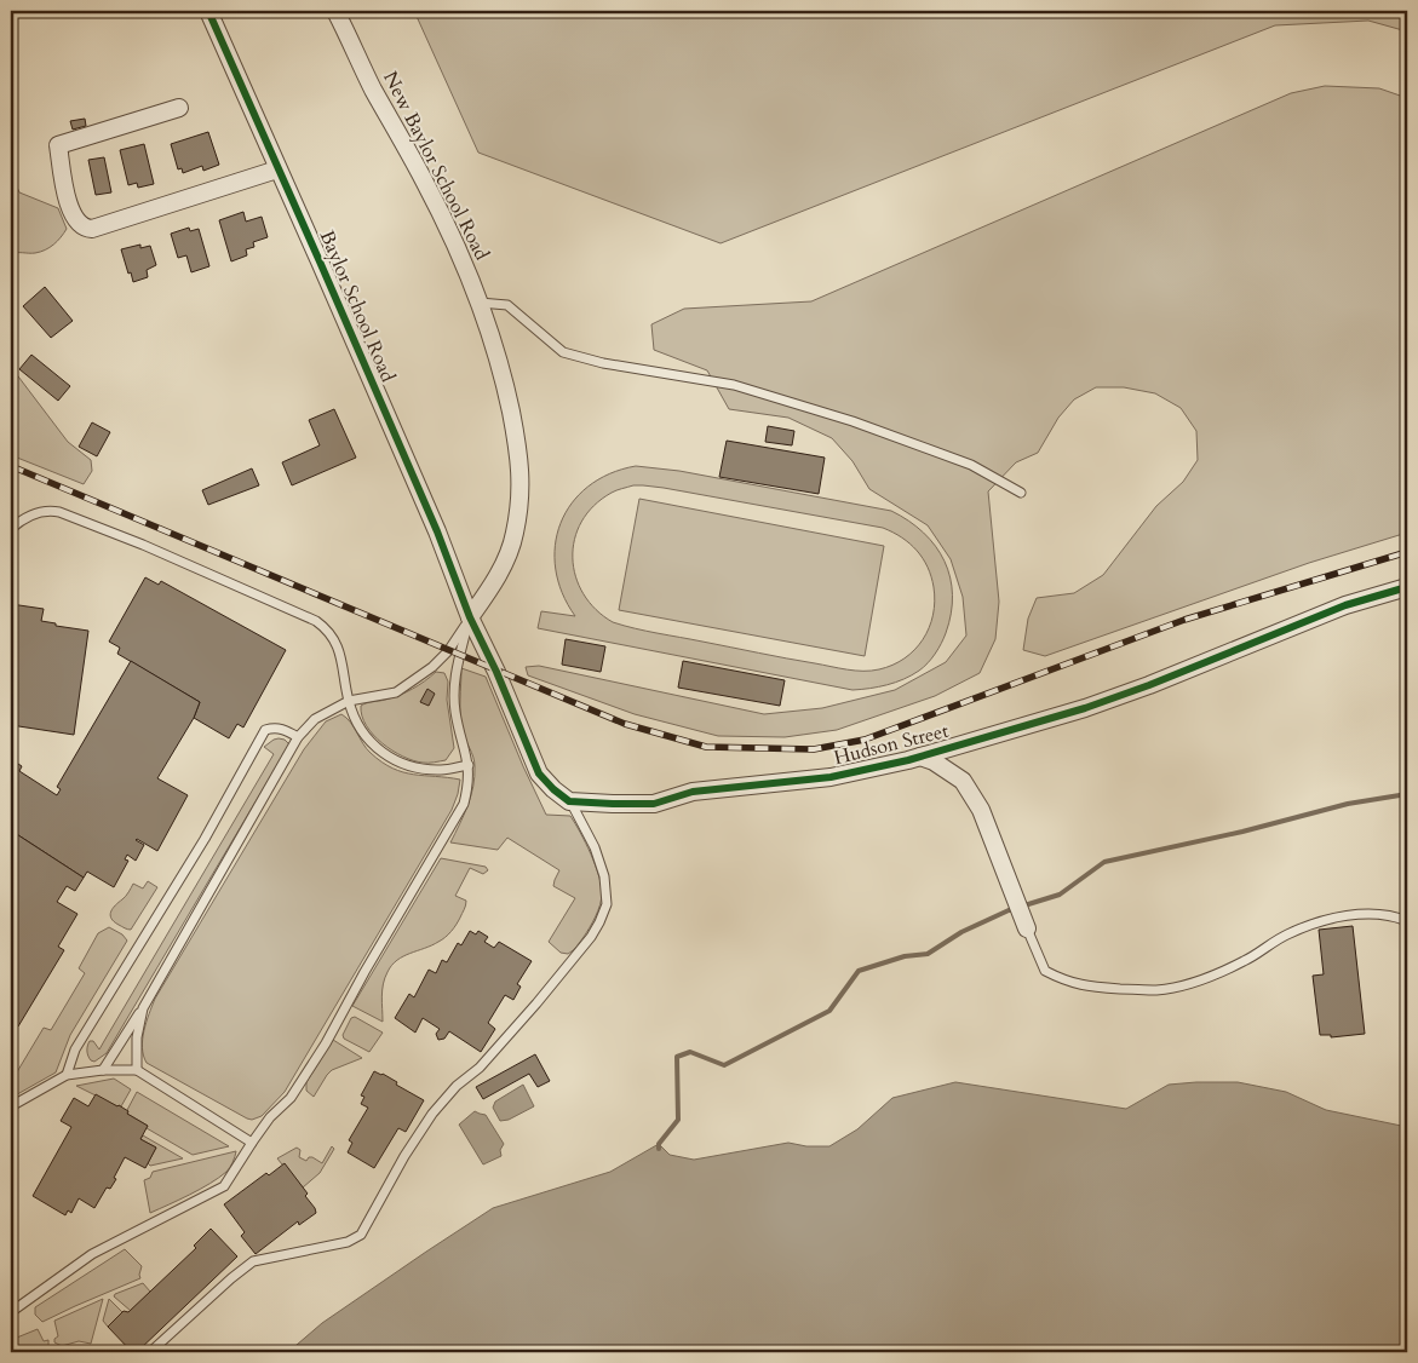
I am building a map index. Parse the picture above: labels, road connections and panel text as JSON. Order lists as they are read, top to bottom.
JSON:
{
  "streets": {
    "street": ["New Baylor School Road", "Baylor School Road", "Hudson Street"]
  },
  "crossings": [
    ["New Baylor School Road", "Baylor School Road"]
  ]
}
